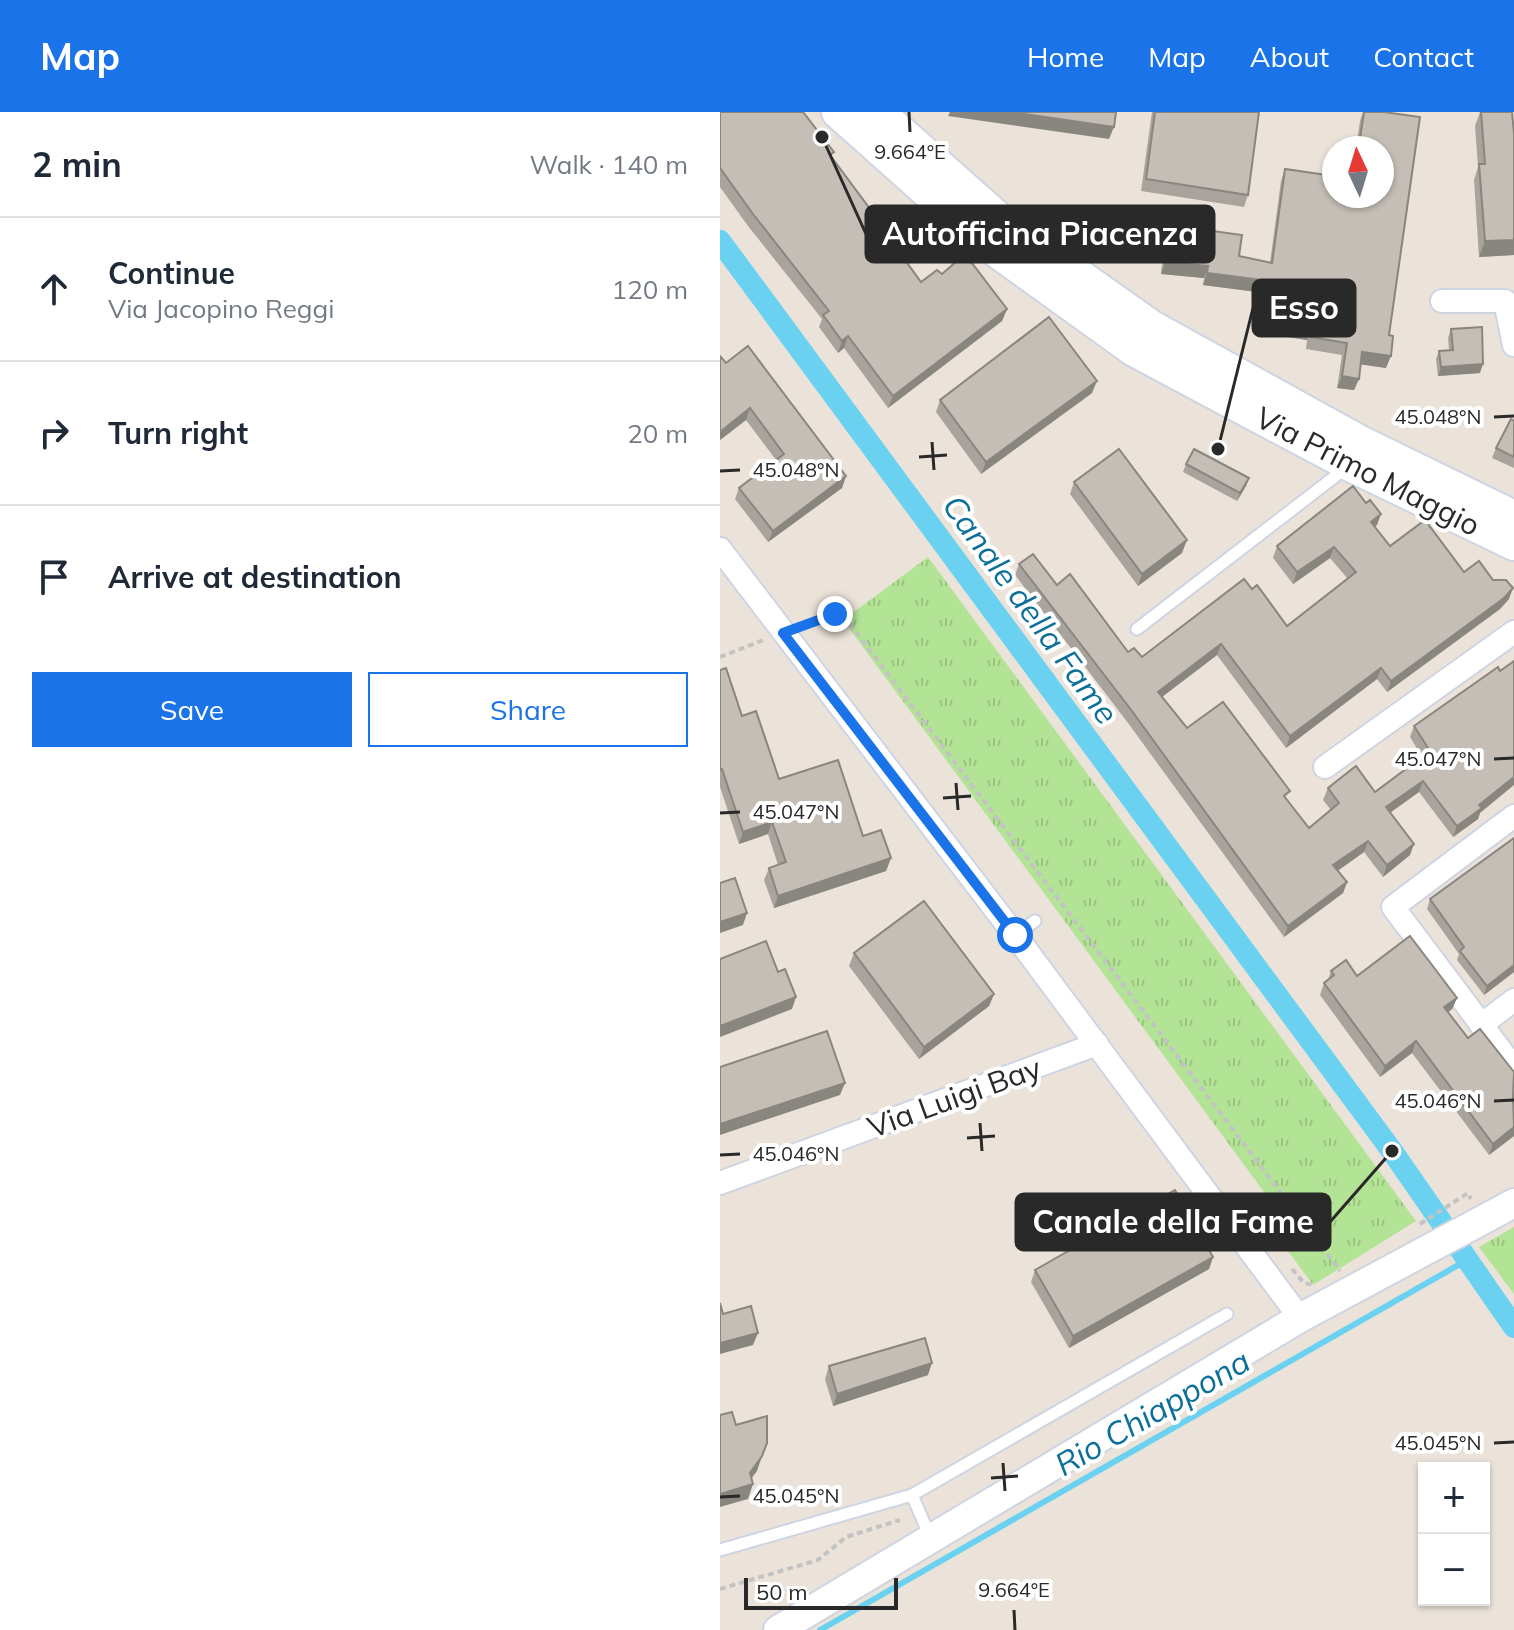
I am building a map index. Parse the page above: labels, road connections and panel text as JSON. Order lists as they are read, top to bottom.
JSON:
{
  "streets": {
    "main road": ["Via Primo Maggio"],
    "street": ["Via Luigi Bay"]
  },
  "water": ["Canale della Fame", "Rio Chiappona"],
  "places": ["Autofficina Piacenza", "Esso", "Canale della Fame"],
  "scale_bar": "50 m",
  "north": "top",
  "page": {
    "header": "Map",
    "nav": [
      "Home",
      "Map",
      "About",
      "Contact"
    ],
    "heading": ["2 min", "Walk · 140 m"],
    "list": [
      ["Continue", "Via Jacopino Reggi", "120 m"],
      ["Turn right", "20 m"],
      "Arrive at destination"
    ],
    "buttons": ["Save", "Share"],
    "map_buttons": ["+", "−"],
    "scale": "50 m"
  },
  "coordinates": [
    "9.664°E",
    "45.048°N",
    "45.047°N",
    "45.046°N",
    "45.045°N"
  ]
}
